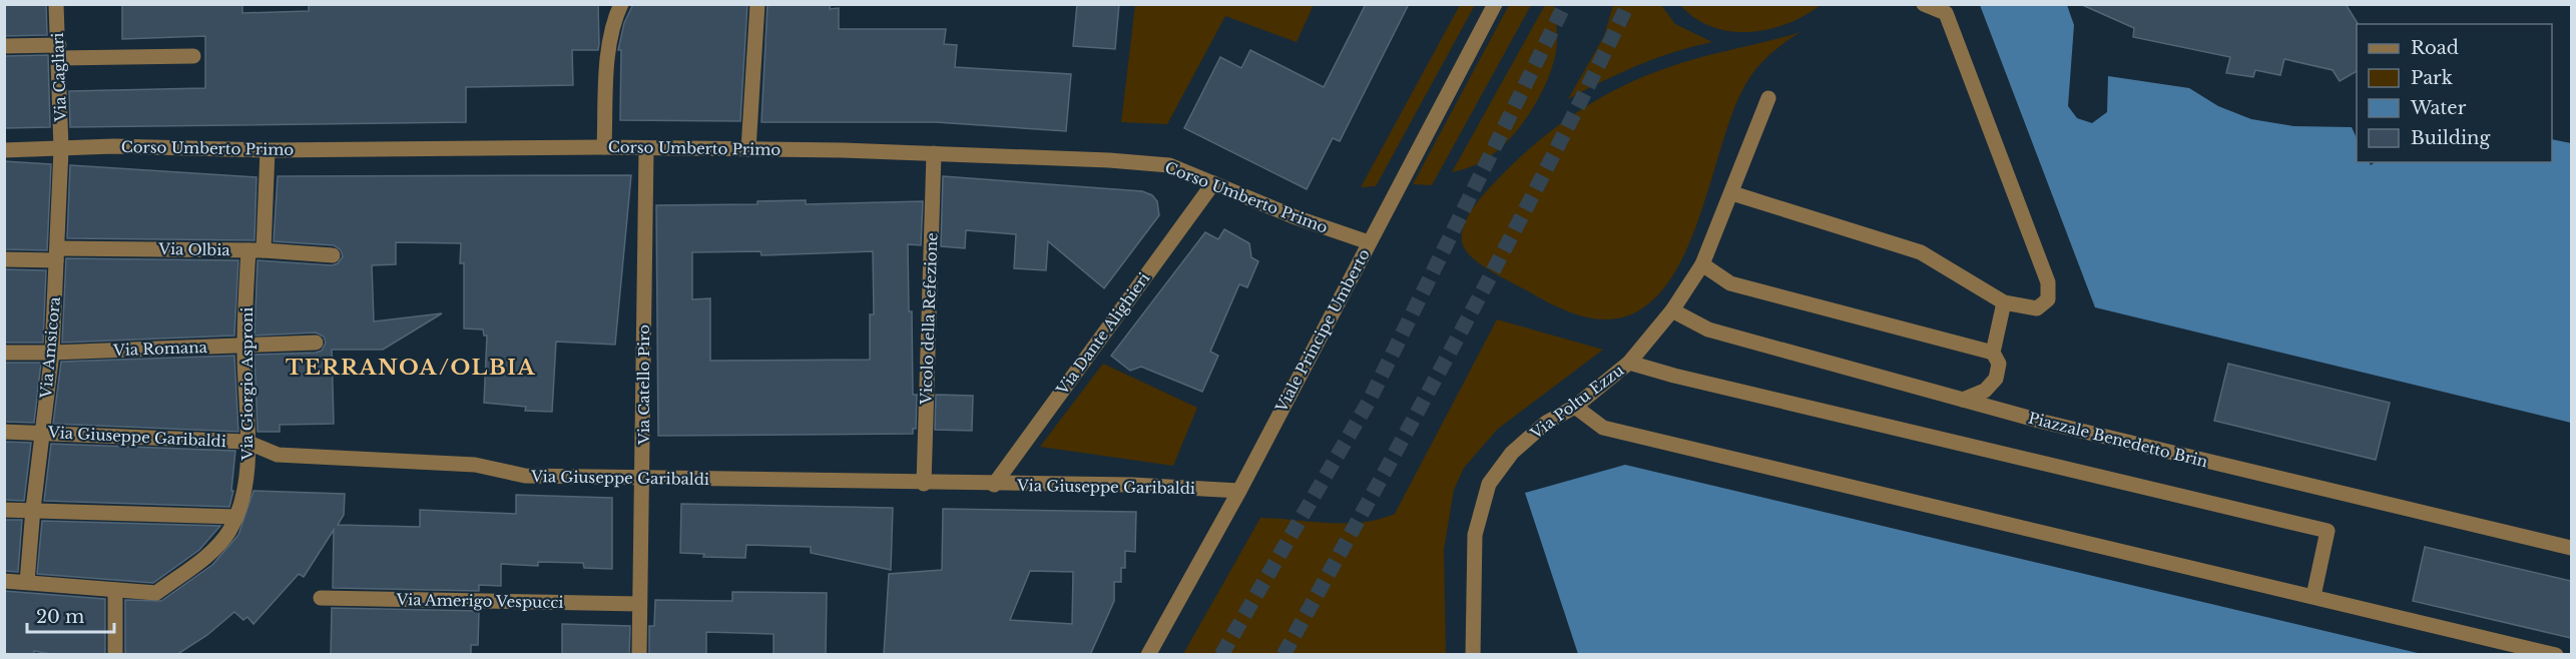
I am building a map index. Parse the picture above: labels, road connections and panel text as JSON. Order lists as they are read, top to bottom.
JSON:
{
  "streets": {
    "street": [
      "Via Cagliari",
      "Corso Umberto Primo",
      "Via Olbia",
      "Vicolo della Refezione",
      "Viale Principe Umberto",
      "Via Dante Alighieri",
      "Via Amsicora",
      "Via Romana",
      "Via Giorgio Asproni",
      "Via Catello Piro",
      "Via Poltu Ezzu",
      "Via Giuseppe Garibaldi",
      "Piazzale Benedetto Brin",
      "Via Amerigo Vespucci"
    ]
  },
  "crossings": [
    ["Via Cagliari", "Corso Umberto Primo"],
    ["Via Cagliari", "Via Amsicora"],
    ["Corso Umberto Primo", "Vicolo della Refezione"],
    ["Corso Umberto Primo", "Viale Principe Umberto"],
    ["Corso Umberto Primo", "Via Dante Alighieri"],
    ["Corso Umberto Primo", "Via Amsicora"],
    ["Corso Umberto Primo", "Via Giorgio Asproni"],
    ["Corso Umberto Primo", "Via Catello Piro"],
    ["Via Olbia", "Via Amsicora"],
    ["Via Olbia", "Via Giorgio Asproni"],
    ["Vicolo della Refezione", "Via Giuseppe Garibaldi"],
    ["Viale Principe Umberto", "Via Giuseppe Garibaldi"],
    ["Via Dante Alighieri", "Via Giuseppe Garibaldi"],
    ["Via Amsicora", "Via Romana"],
    ["Via Amsicora", "Via Giuseppe Garibaldi"],
    ["Via Romana", "Via Giorgio Asproni"],
    ["Via Giorgio Asproni", "Via Giuseppe Garibaldi"],
    ["Via Catello Piro", "Via Giuseppe Garibaldi"],
    ["Via Catello Piro", "Via Amerigo Vespucci"],
    ["Via Poltu Ezzu", "Piazzale Benedetto Brin"]
  ],
  "districts": ["TERRANOA/OLBIA"],
  "legend": [
    "Road",
    "Park",
    "Water",
    "Building"
  ],
  "scale_bar": "20 m"
}
